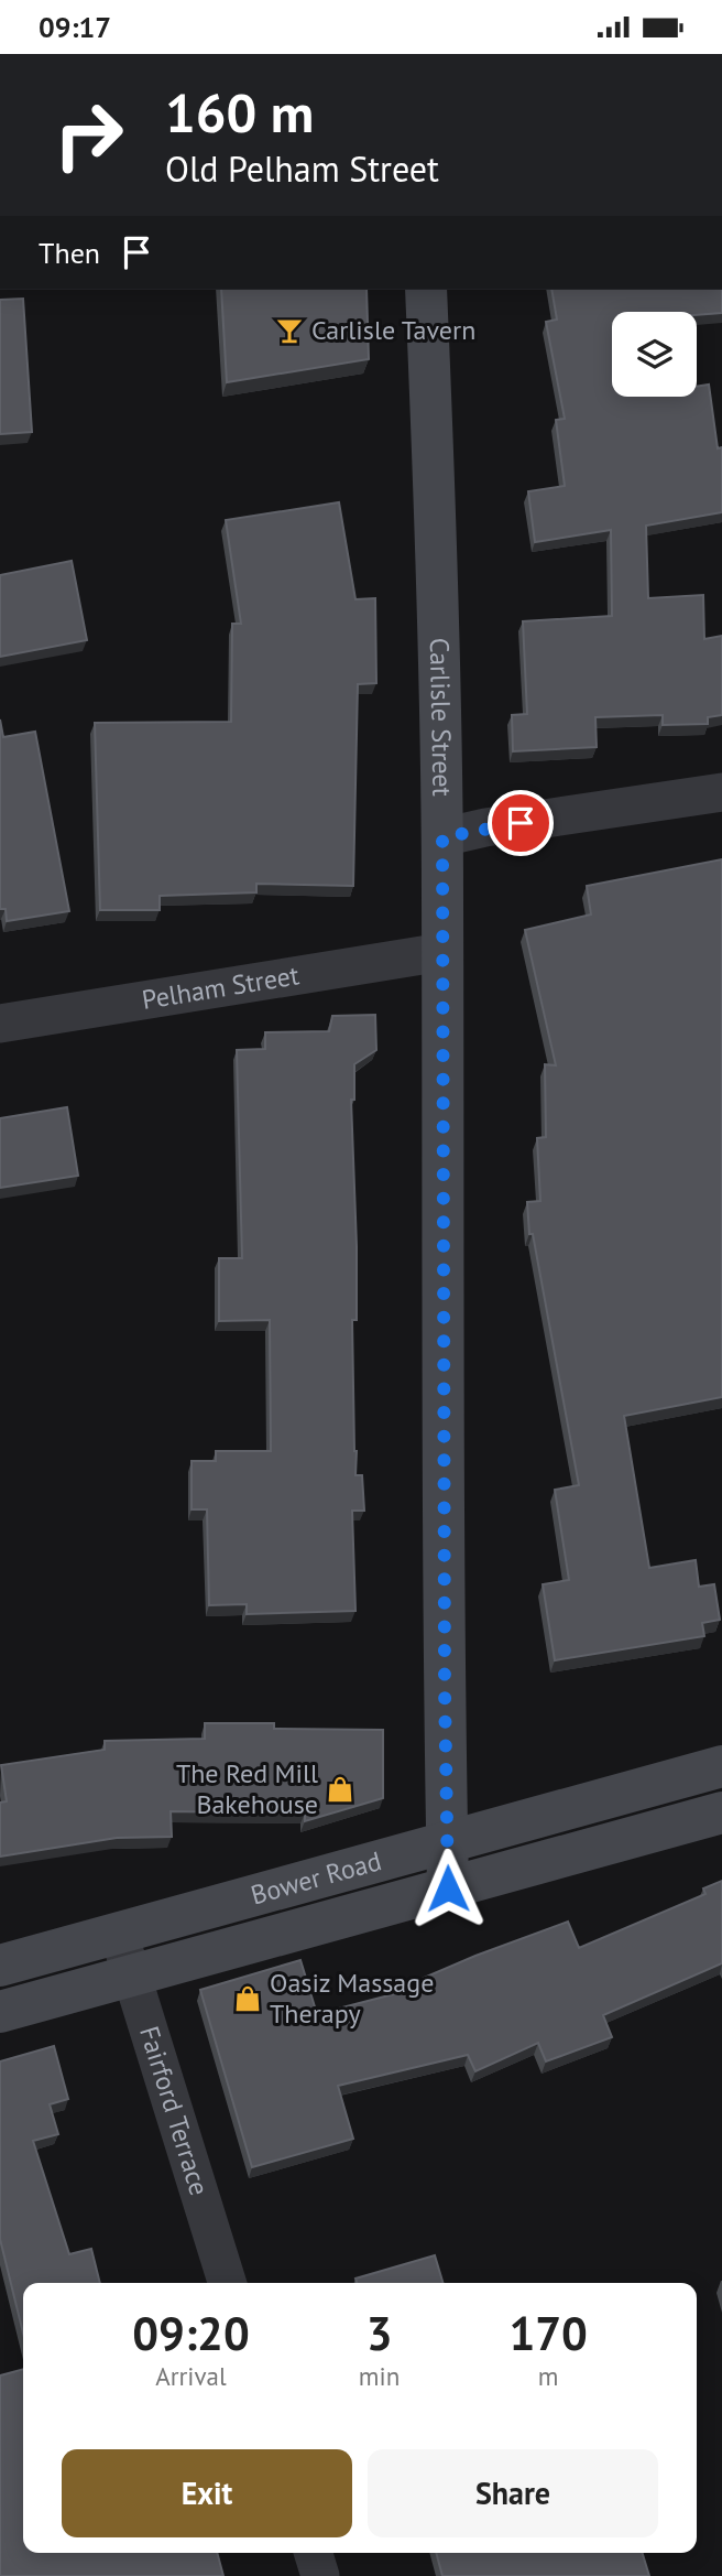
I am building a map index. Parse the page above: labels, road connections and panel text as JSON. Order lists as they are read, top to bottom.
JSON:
{
  "streets": {
    "street": [
      "Carlisle Street",
      "Pelham Street",
      "Bower Road",
      "Fairford Terrace"
    ]
  },
  "crossings": [
    ["Carlisle Street", "Pelham Street"],
    ["Carlisle Street", "Bower Road"],
    ["Bower Road", "Fairford Terrace"]
  ],
  "places": {
    "bar": ["Carlisle Tavern"],
    "shop": ["The Red Mill Bakehouse", "Oasiz Massage Therapy"]
  },
  "page": {
    "status": "09:17",
    "turn": ["160 m", "Old Pelham Street"],
    "then": "Then",
    "eta": [
      "09:20",
      "Arrival",
      "3",
      "min",
      "170",
      "m"
    ],
    "buttons": ["Exit", "Share"]
  }
}
